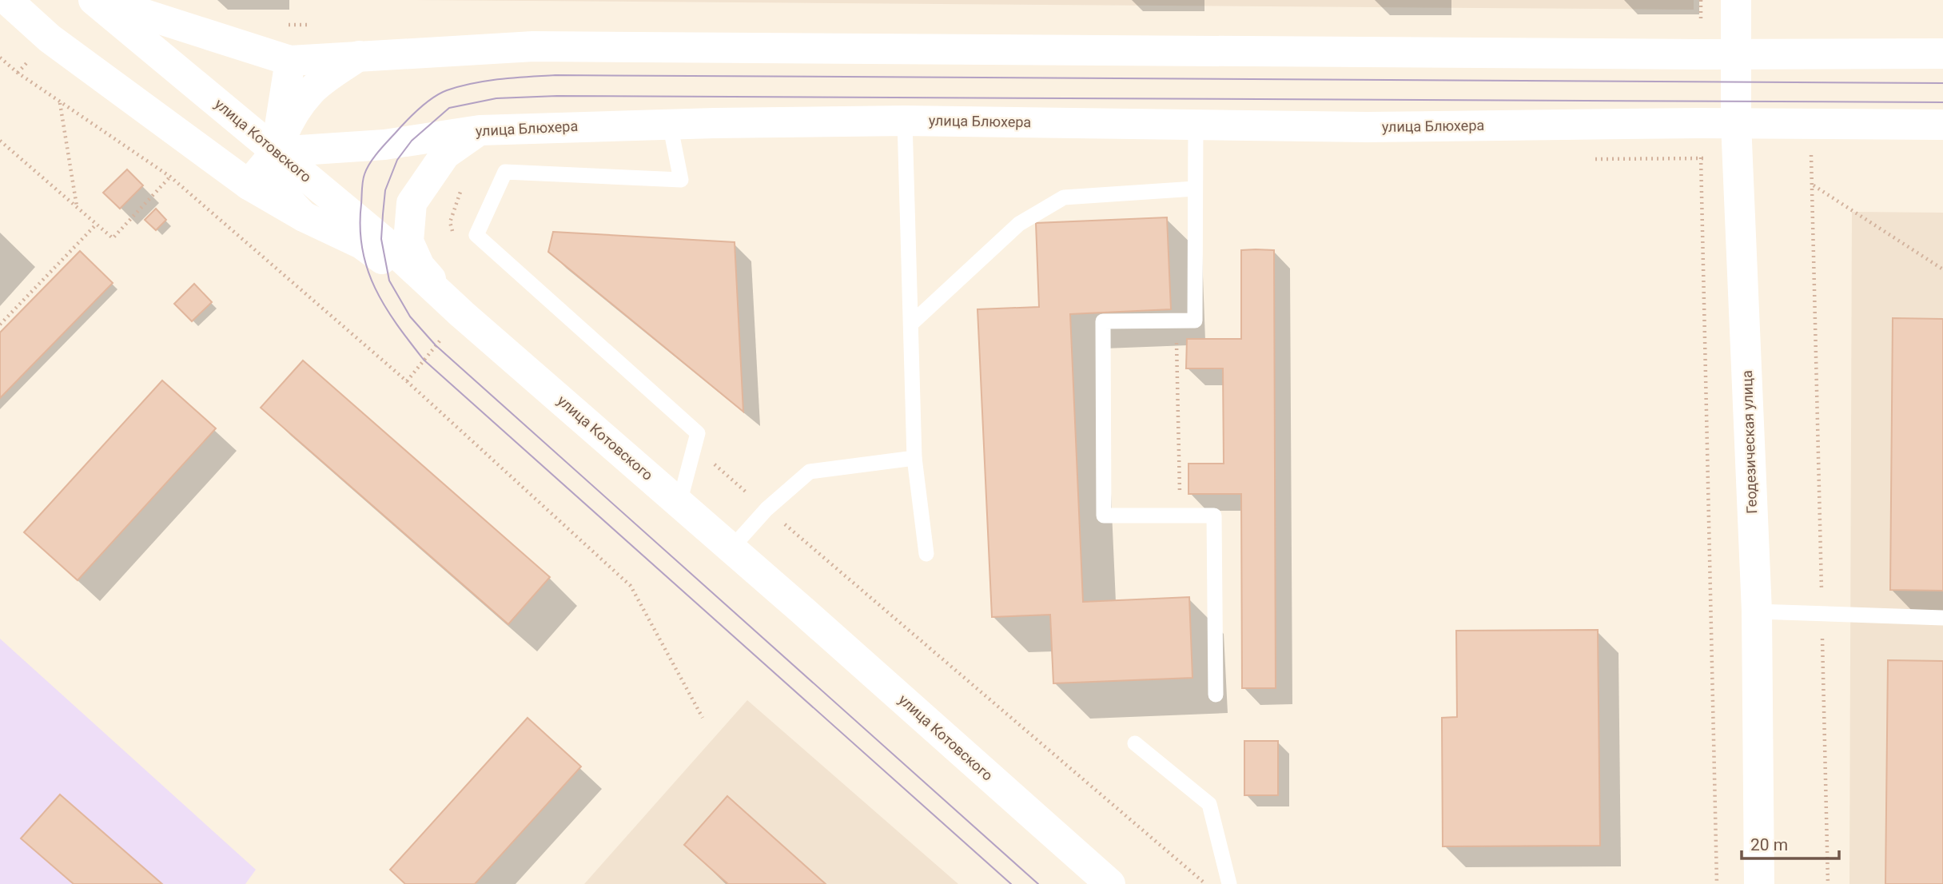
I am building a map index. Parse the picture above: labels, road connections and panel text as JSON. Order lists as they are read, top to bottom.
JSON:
{
  "streets": {
    "street": ["улица Блюхера", "улица Котовского", "Геодезическая улица"]
  },
  "crossings": [
    ["улица Блюхера", "улица Котовского"],
    ["улица Блюхера", "Геодезическая улица"]
  ],
  "scale_bar": "20 m"
}
